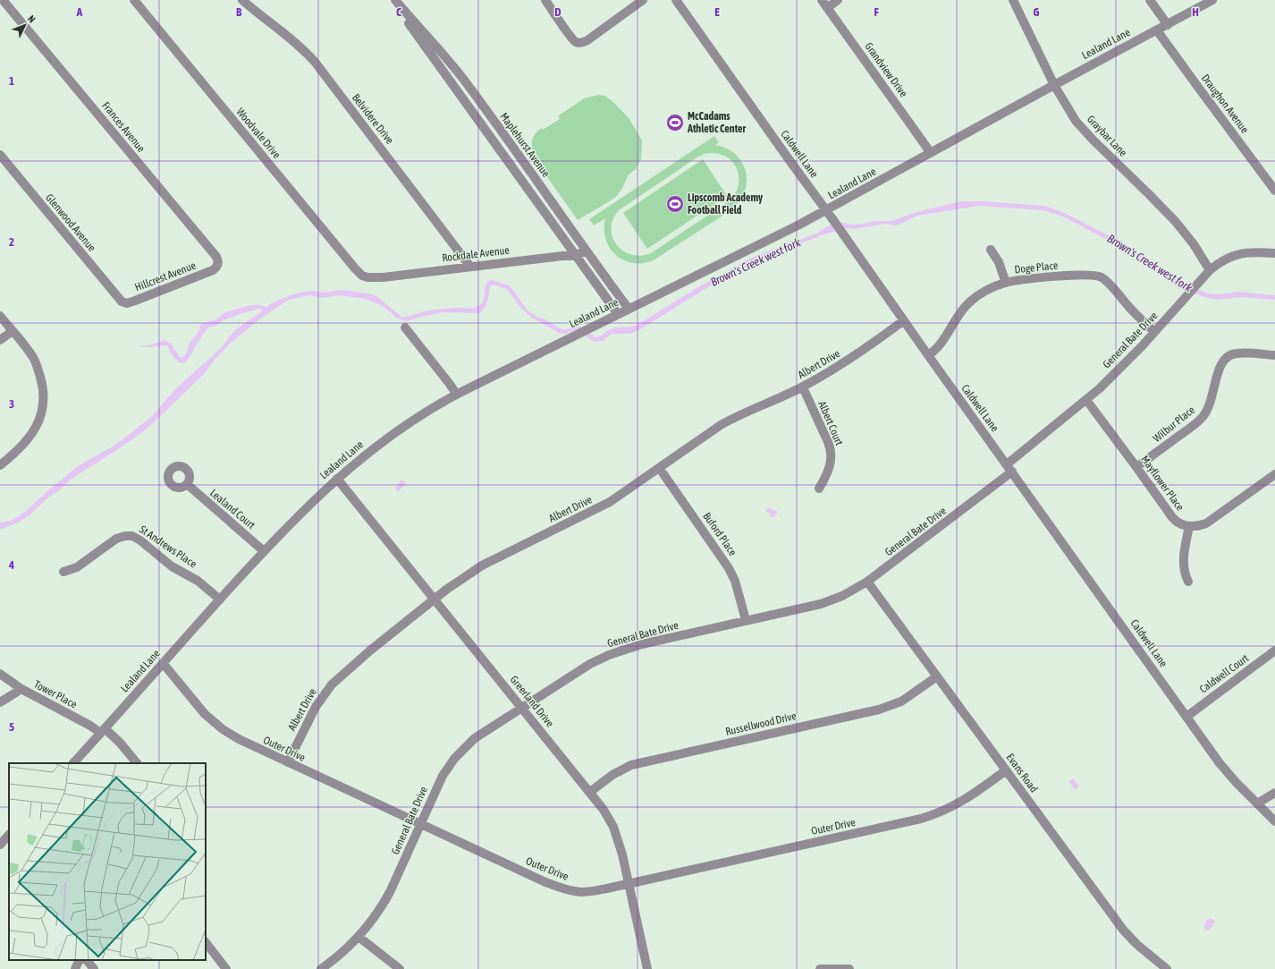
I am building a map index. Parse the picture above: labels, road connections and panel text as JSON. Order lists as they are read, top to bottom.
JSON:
{
  "streets": {
    "street": [
      "Lealand Lane",
      "Grandview Drive",
      "Draughon Avenue",
      "Belvidere Drive",
      "Frances Avenue",
      "Woodvale Drive",
      "Graybar Lane",
      "Maplehurst Avenue",
      "Caldwell Lane",
      "Glenwood Avenue",
      "Rockdale Avenue",
      "Doge Place",
      "Hillcrest Avenue",
      "General Bate Drive",
      "Albert Drive",
      "Albert Court",
      "Wilbur Place",
      "Mayflower Place",
      "Lealand Court",
      "Buford Place",
      "St Andrews Place",
      "Caldwell Court",
      "Tower Place",
      "Greerland Drive",
      "Russellwood Drive",
      "Outer Drive",
      "Evans Road"
    ]
  },
  "crossings": [
    ["Lealand Lane", "Grandview Drive"],
    ["Lealand Lane", "Draughon Avenue"],
    ["Lealand Lane", "Graybar Lane"],
    ["Lealand Lane", "Maplehurst Avenue"],
    ["Lealand Lane", "Caldwell Lane"],
    ["Lealand Lane", "Lealand Court"],
    ["Lealand Lane", "St Andrews Place"],
    ["Lealand Lane", "Tower Place"],
    ["Lealand Lane", "Greerland Drive"],
    ["Lealand Lane", "Outer Drive"],
    ["Belvidere Drive", "Rockdale Avenue"],
    ["Frances Avenue", "Hillcrest Avenue"],
    ["Woodvale Drive", "Rockdale Avenue"],
    ["Graybar Lane", "General Bate Drive"],
    ["Maplehurst Avenue", "Rockdale Avenue"],
    ["Caldwell Lane", "Doge Place"],
    ["Caldwell Lane", "General Bate Drive"],
    ["Caldwell Lane", "Albert Drive"],
    ["Caldwell Lane", "Caldwell Court"],
    ["Glenwood Avenue", "Hillcrest Avenue"],
    ["Doge Place", "General Bate Drive"],
    ["General Bate Drive", "Mayflower Place"],
    ["General Bate Drive", "Buford Place"],
    ["General Bate Drive", "Greerland Drive"],
    ["General Bate Drive", "Outer Drive"],
    ["General Bate Drive", "Evans Road"],
    ["Albert Drive", "Albert Court"],
    ["Albert Drive", "Buford Place"],
    ["Albert Drive", "Greerland Drive"],
    ["Albert Drive", "Outer Drive"],
    ["Wilbur Place", "Mayflower Place"],
    ["Greerland Drive", "Russellwood Drive"],
    ["Greerland Drive", "Outer Drive"],
    ["Russellwood Drive", "Evans Road"],
    ["Outer Drive", "Evans Road"]
  ],
  "water": ["Brown's Creek west fork"],
  "places": {
    "sports": ["McCadams Athletic Center", "Lipscomb Academy Football Field"]
  },
  "north": "top right",
  "grid": {
    "columns": [
      "A",
      "B",
      "C",
      "D",
      "E",
      "F",
      "G",
      "H"
    ],
    "rows": [
      "1",
      "2",
      "3",
      "4",
      "5"
    ]
  }
}
